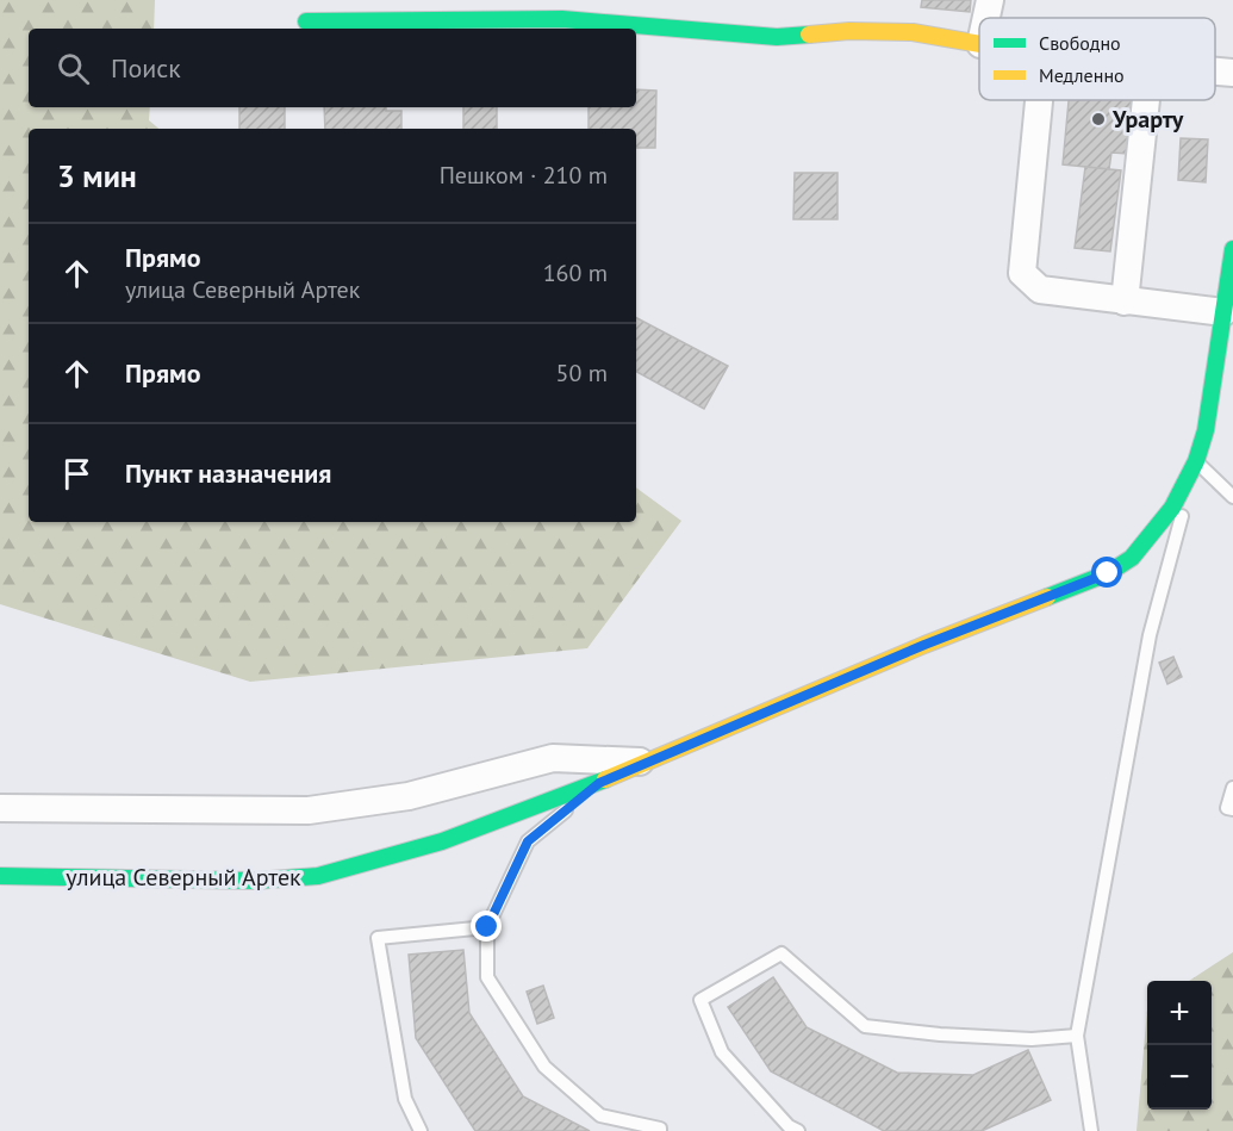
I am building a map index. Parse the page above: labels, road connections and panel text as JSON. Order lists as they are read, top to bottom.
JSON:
{
  "streets": {
    "street": ["улица Северный Артек"]
  },
  "places": ["Урарту"],
  "legend": ["Свободно", "Медленно"],
  "page": {
    "search": "Поиск",
    "heading": ["3 мин", "Пешком · 210 m"],
    "list": [
      ["Прямо", "улица Северный Артек", "160 m"],
      ["Прямо", "50 m"],
      "Пункт назначения"
    ],
    "map_buttons": ["+", "−"]
  }
}
